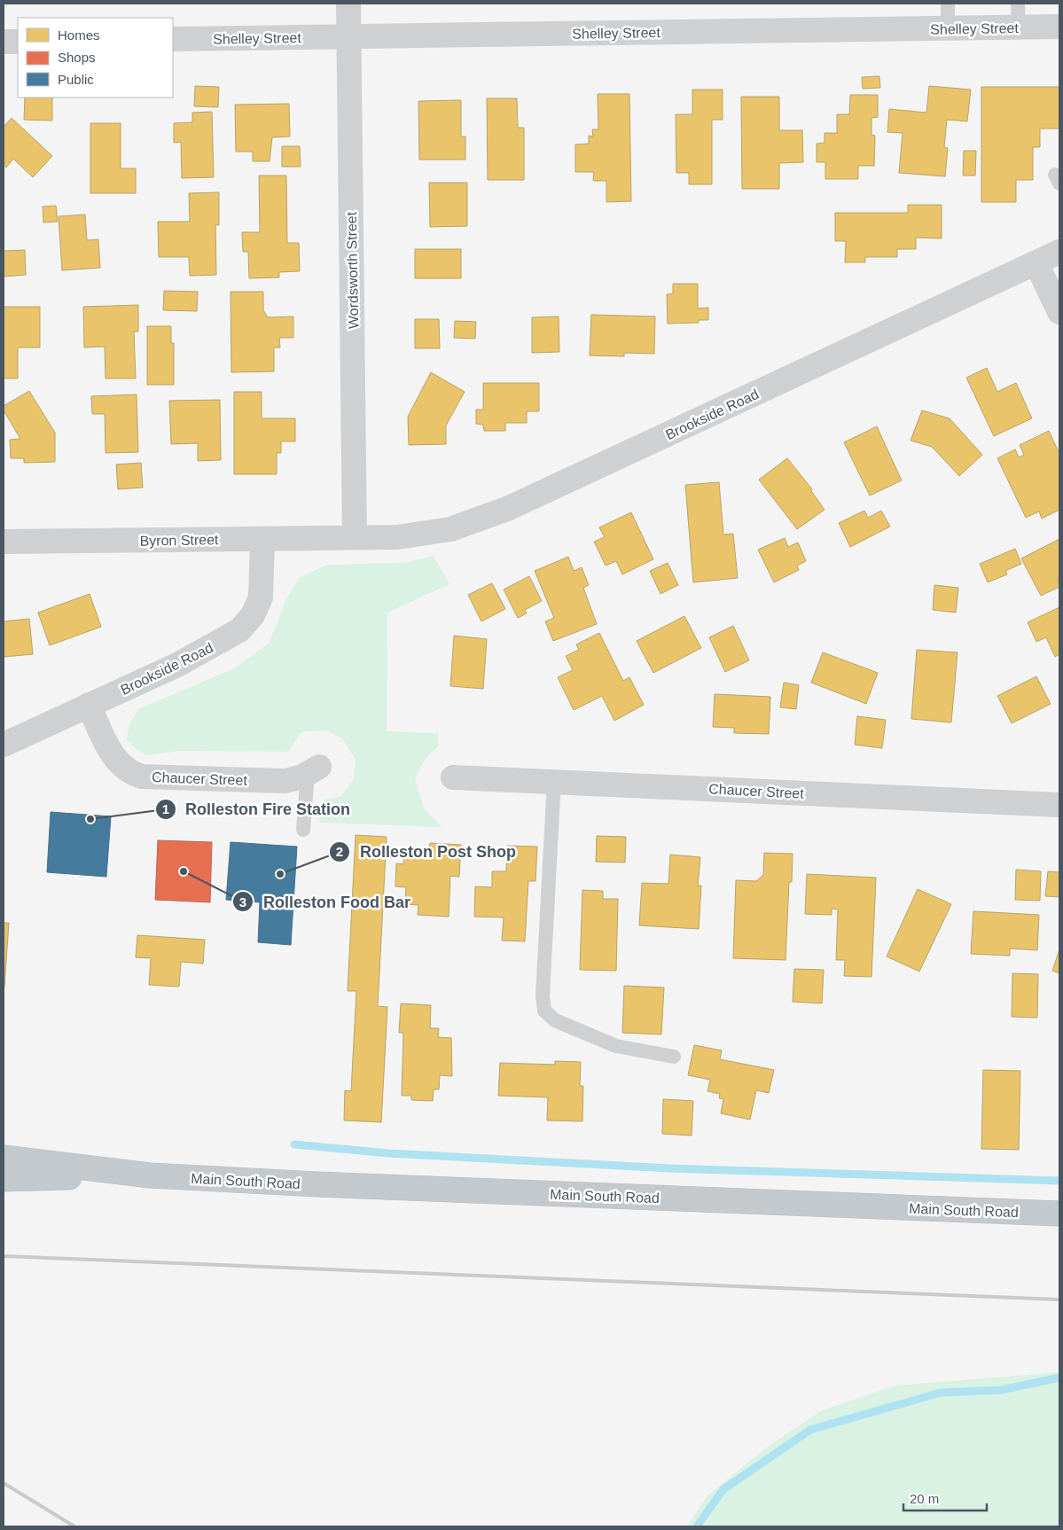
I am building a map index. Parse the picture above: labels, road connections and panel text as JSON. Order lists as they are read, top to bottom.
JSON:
{
  "streets": {
    "highway": ["Main South Road"],
    "street": [
      "Shelley Street",
      "Wordsworth Street",
      "Brookside Road",
      "Byron Street",
      "Chaucer Street"
    ]
  },
  "crossings": [
    ["Shelley Street", "Wordsworth Street"],
    ["Wordsworth Street", "Brookside Road"],
    ["Wordsworth Street", "Byron Street"],
    ["Brookside Road", "Byron Street"],
    ["Brookside Road", "Chaucer Street"]
  ],
  "places": ["Rolleston Fire Station", "Rolleston Food Bar", "Rolleston Post Shop"],
  "legend": ["Homes", "Shops", "Public"],
  "scale_bar": "20 m"
}
